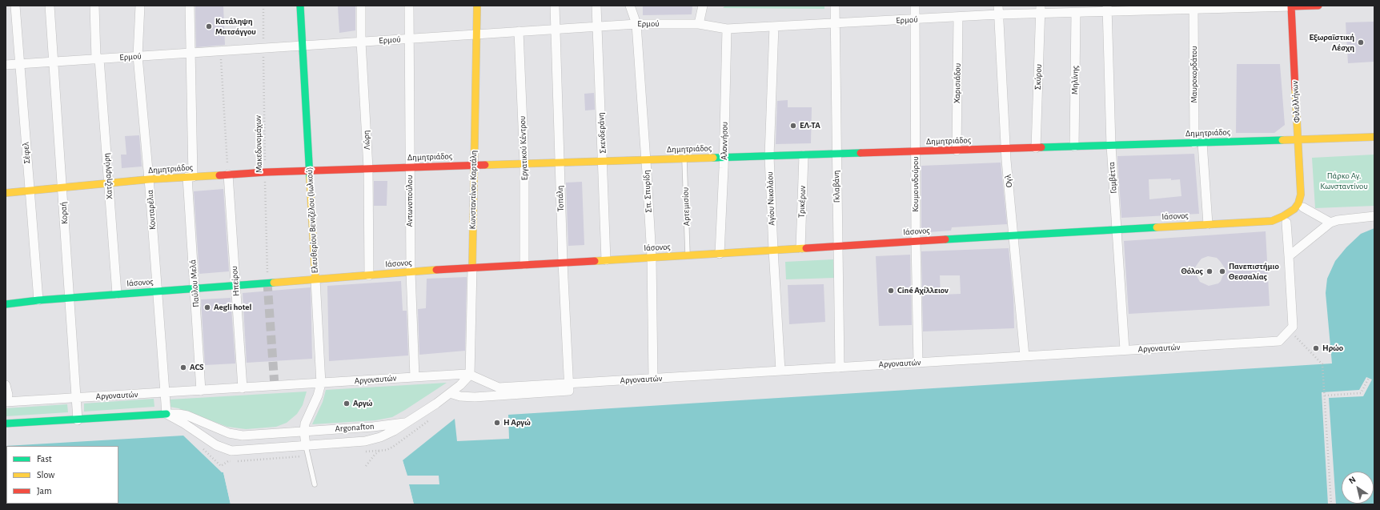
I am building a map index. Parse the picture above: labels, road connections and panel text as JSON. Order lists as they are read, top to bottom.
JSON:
{
  "streets": {
    "main road": [
      "Φιλελλήνων",
      "Δημητριάδος",
      "Κωνσταντίνου Καρτάλη",
      "Ιάσονος",
      "Ελευθερίου Βενιζέλου (Ιωλκού)"
    ],
    "street": [
      "Ερμού",
      "Μαυροκορδάτου",
      "Σκύρου",
      "Μηλίνης",
      "Χαρισιάδου",
      "Σκενδεράνη",
      "Λώρη",
      "Αλοννήσου",
      "Εργατικού Κέντρου",
      "Σέφελ",
      "Χατζηαργύρη",
      "Γαμβέττα",
      "Ογλ",
      "Κουμουνδούρου",
      "Γκλαβάνη",
      "Σπ. Σπυρίδη",
      "Τοπάλη",
      "Αγίου Νικολάου",
      "Αντωνοπούλου",
      "Τρικέρων",
      "Κουταρέλια",
      "Κοραή",
      "Ηπείρου",
      "Παύλου Μελά",
      "Αργοναυτών",
      "Argonafton"
    ],
    "lane": ["Αρτεμισίου"],
    "path": ["Μακεδονομάχων"]
  },
  "crossings": [
    ["Ερμού", "Μαυροκορδάτου"],
    ["Ερμού", "Σκύρου"],
    ["Ερμού", "Μηλίνης"],
    ["Ερμού", "Χαρισιάδου"],
    ["Ερμού", "Φιλελλήνων"],
    ["Ερμού", "Σκενδεράνη"],
    ["Ερμού", "Λώρη"],
    ["Ερμού", "Αλοννήσου"],
    ["Ερμού", "Μακεδονομάχων"],
    ["Ερμού", "Εργατικού Κέντρου"],
    ["Ερμού", "Σέφελ"],
    ["Ερμού", "Χατζηαργύρη"],
    ["Ερμού", "Γαμβέττα"],
    ["Ερμού", "Ογλ"],
    ["Ερμού", "Κουμουνδούρου"],
    ["Ερμού", "Γκλαβάνη"],
    ["Ερμού", "Κωνσταντίνου Καρτάλη"],
    ["Ερμού", "Σπ. Σπυρίδη"],
    ["Ερμού", "Τοπάλη"],
    ["Ερμού", "Αγίου Νικολάου"],
    ["Ερμού", "Αντωνοπούλου"],
    ["Ερμού", "Κουταρέλια"],
    ["Ερμού", "Κοραή"],
    ["Ερμού", "Ελευθερίου Βενιζέλου (Ιωλκού)"],
    ["Ερμού", "Παύλου Μελά"],
    ["Μαυροκορδάτου", "Δημητριάδος"],
    ["Μαυροκορδάτου", "Ιάσονος"],
    ["Σκύρου", "Δημητριάδος"],
    ["Μηλίνης", "Δημητριάδος"],
    ["Χαρισιάδου", "Δημητριάδος"],
    ["Φιλελλήνων", "Δημητριάδος"],
    ["Φιλελλήνων", "Ιάσονος"],
    ["Σκενδεράνη", "Δημητριάδος"],
    ["Σκενδεράνη", "Ιάσονος"],
    ["Δημητριάδος", "Λώρη"],
    ["Δημητριάδος", "Αλοννήσου"],
    ["Δημητριάδος", "Μακεδονομάχων"],
    ["Δημητριάδος", "Εργατικού Κέντρου"],
    ["Δημητριάδος", "Σέφελ"],
    ["Δημητριάδος", "Χατζηαργύρη"],
    ["Δημητριάδος", "Γαμβέττα"],
    ["Δημητριάδος", "Ογλ"],
    ["Δημητριάδος", "Κουμουνδούρου"],
    ["Δημητριάδος", "Γκλαβάνη"],
    ["Δημητριάδος", "Κωνσταντίνου Καρτάλη"],
    ["Δημητριάδος", "Σπ. Σπυρίδη"],
    ["Δημητριάδος", "Τοπάλη"],
    ["Δημητριάδος", "Αγίου Νικολάου"],
    ["Δημητριάδος", "Αντωνοπούλου"],
    ["Δημητριάδος", "Τρικέρων"],
    ["Δημητριάδος", "Αρτεμισίου"],
    ["Δημητριάδος", "Κουταρέλια"],
    ["Δημητριάδος", "Κοραή"],
    ["Δημητριάδος", "Ελευθερίου Βενιζέλου (Ιωλκού)"],
    ["Δημητριάδος", "Ηπείρου"],
    ["Δημητριάδος", "Παύλου Μελά"],
    ["Λώρη", "Ιάσονος"],
    ["Αλοννήσου", "Ιάσονος"],
    ["Μακεδονομάχων", "Ιάσονος"],
    ["Εργατικού Κέντρου", "Ιάσονος"],
    ["Σέφελ", "Ιάσονος"],
    ["Χατζηαργύρη", "Ιάσονος"],
    ["Γαμβέττα", "Ιάσονος"],
    ["Γαμβέττα", "Αργοναυτών"],
    ["Ογλ", "Ιάσονος"],
    ["Ογλ", "Αργοναυτών"],
    ["Κουμουνδούρου", "Ιάσονος"],
    ["Κουμουνδούρου", "Αργοναυτών"],
    ["Γκλαβάνη", "Ιάσονος"],
    ["Γκλαβάνη", "Αργοναυτών"],
    ["Κωνσταντίνου Καρτάλη", "Ιάσονος"],
    ["Κωνσταντίνου Καρτάλη", "Αργοναυτών"],
    ["Σπ. Σπυρίδη", "Ιάσονος"],
    ["Σπ. Σπυρίδη", "Αργοναυτών"],
    ["Τοπάλη", "Ιάσονος"],
    ["Τοπάλη", "Αργοναυτών"],
    ["Αγίου Νικολάου", "Ιάσονος"],
    ["Αγίου Νικολάου", "Αργοναυτών"],
    ["Αντωνοπούλου", "Ιάσονος"],
    ["Αντωνοπούλου", "Αργοναυτών"],
    ["Τρικέρων", "Ιάσονος"],
    ["Αρτεμισίου", "Ιάσονος"],
    ["Κουταρέλια", "Ιάσονος"],
    ["Κουταρέλια", "Αργοναυτών"],
    ["Κουταρέλια", "Argonafton"],
    ["Κοραή", "Ιάσονος"],
    ["Κοραή", "Αργοναυτών"],
    ["Ιάσονος", "Ελευθερίου Βενιζέλου (Ιωλκού)"],
    ["Ιάσονος", "Ηπείρου"],
    ["Ιάσονος", "Παύλου Μελά"],
    ["Ελευθερίου Βενιζέλου (Ιωλκού)", "Αργοναυτών"],
    ["Ελευθερίου Βενιζέλου (Ιωλκού)", "Argonafton"],
    ["Ηπείρου", "Αργοναυτών"],
    ["Παύλου Μελά", "Αργοναυτών"]
  ],
  "parks": ["Πάρκο Αγ. Κωνσταντίνου"],
  "places": [
    "Κατάληψη Ματσάγγου",
    "Εξωραϊστική Λέσχη",
    "ΕΛ-ΤΑ",
    "Θόλος",
    "Πανεπιστήμιο Θεσσαλίας",
    "Ciné Αχίλλειον",
    "Aegli hotel",
    "Ηρώο",
    "ACS",
    "Αργώ",
    "Η Αργώ"
  ],
  "legend": ["Fast", "Slow", "Jam"],
  "north": "top left"
}
